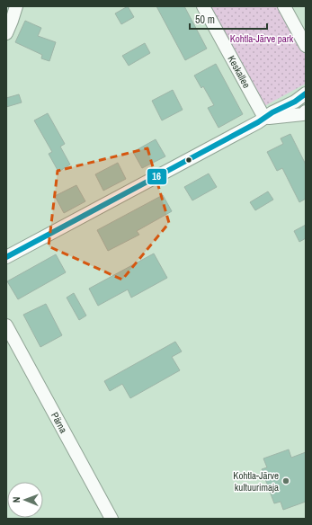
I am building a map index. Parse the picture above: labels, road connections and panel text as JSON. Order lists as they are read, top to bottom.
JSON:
{
  "streets": {
    "street": ["Keskallee", "Pärna"]
  },
  "parks": ["Kohtla-Järve park"],
  "places": ["Kohtla-Järve kultuurimaja"],
  "lines": ["transit line 16"],
  "scale_bar": "50 m",
  "north": "left"
}
